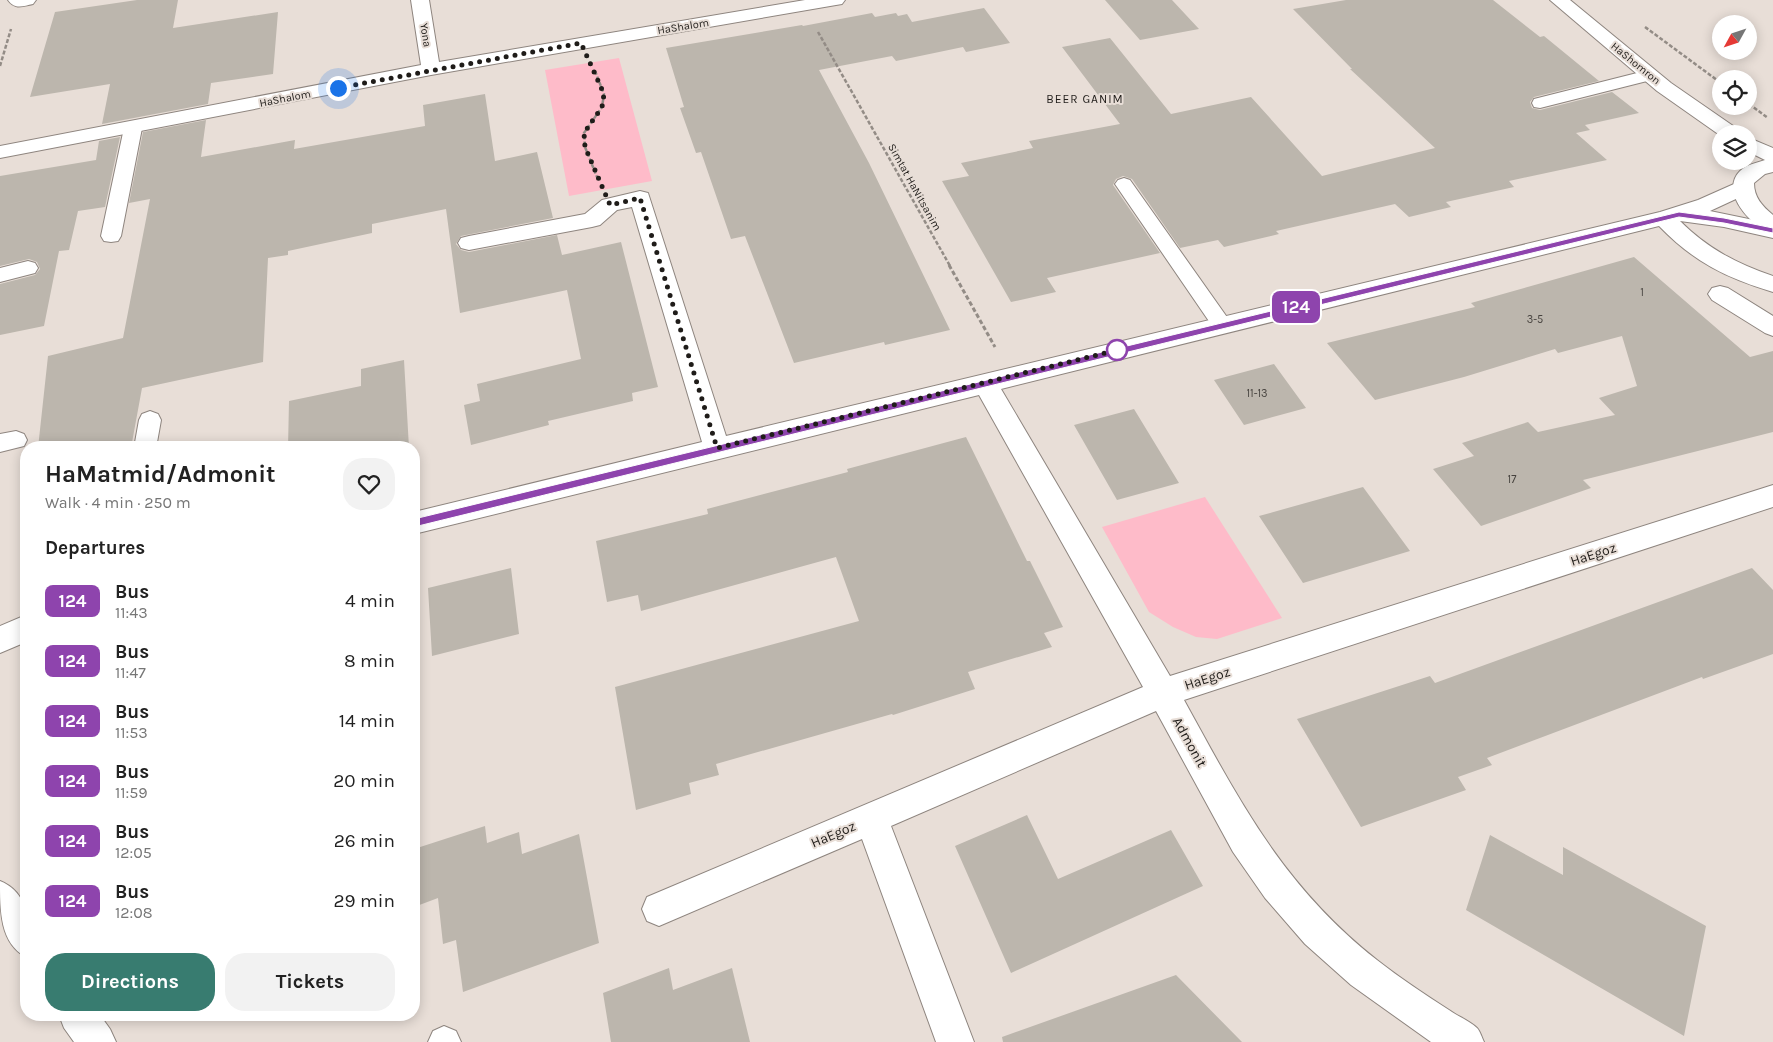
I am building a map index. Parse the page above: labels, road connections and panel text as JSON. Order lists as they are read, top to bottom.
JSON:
{
  "streets": {
    "street": [
      "HaShalom",
      "Yona",
      "HaShomron",
      "HaEgoz",
      "Admonit"
    ],
    "path": ["Simtat HaNitsanim"]
  },
  "crossings": [
    ["HaShalom", "Yona"],
    ["HaShalom", "Simtat HaNitsanim"],
    ["Simtat HaNitsanim", "Admonit"],
    ["HaEgoz", "Admonit"]
  ],
  "districts": ["BEER GANIM"],
  "lines": ["bus line 124"],
  "house_numbers": [
    "1",
    "3-5",
    "11-13",
    "17"
  ],
  "north": "bottom left",
  "page": {
    "on_map": "124",
    "heading": [
      ["HaMatmid/Admonit", "Walk · 4 min · 250 m"],
      "Departures"
    ],
    "list": [
      {
        "mark": "124",
        "name": "Bus",
        "note": "11:43",
        "value": "4 min"
      },
      {
        "mark": "124",
        "name": "Bus",
        "note": "11:47",
        "value": "8 min"
      },
      {
        "mark": "124",
        "name": "Bus",
        "note": "11:53",
        "value": "14 min"
      },
      {
        "mark": "124",
        "name": "Bus",
        "note": "11:59",
        "value": "20 min"
      },
      {
        "mark": "124",
        "name": "Bus",
        "note": "12:05",
        "value": "26 min"
      },
      {
        "mark": "124",
        "name": "Bus",
        "note": "12:08",
        "value": "29 min"
      }
    ],
    "buttons": ["Directions", "Tickets"]
  }
}
